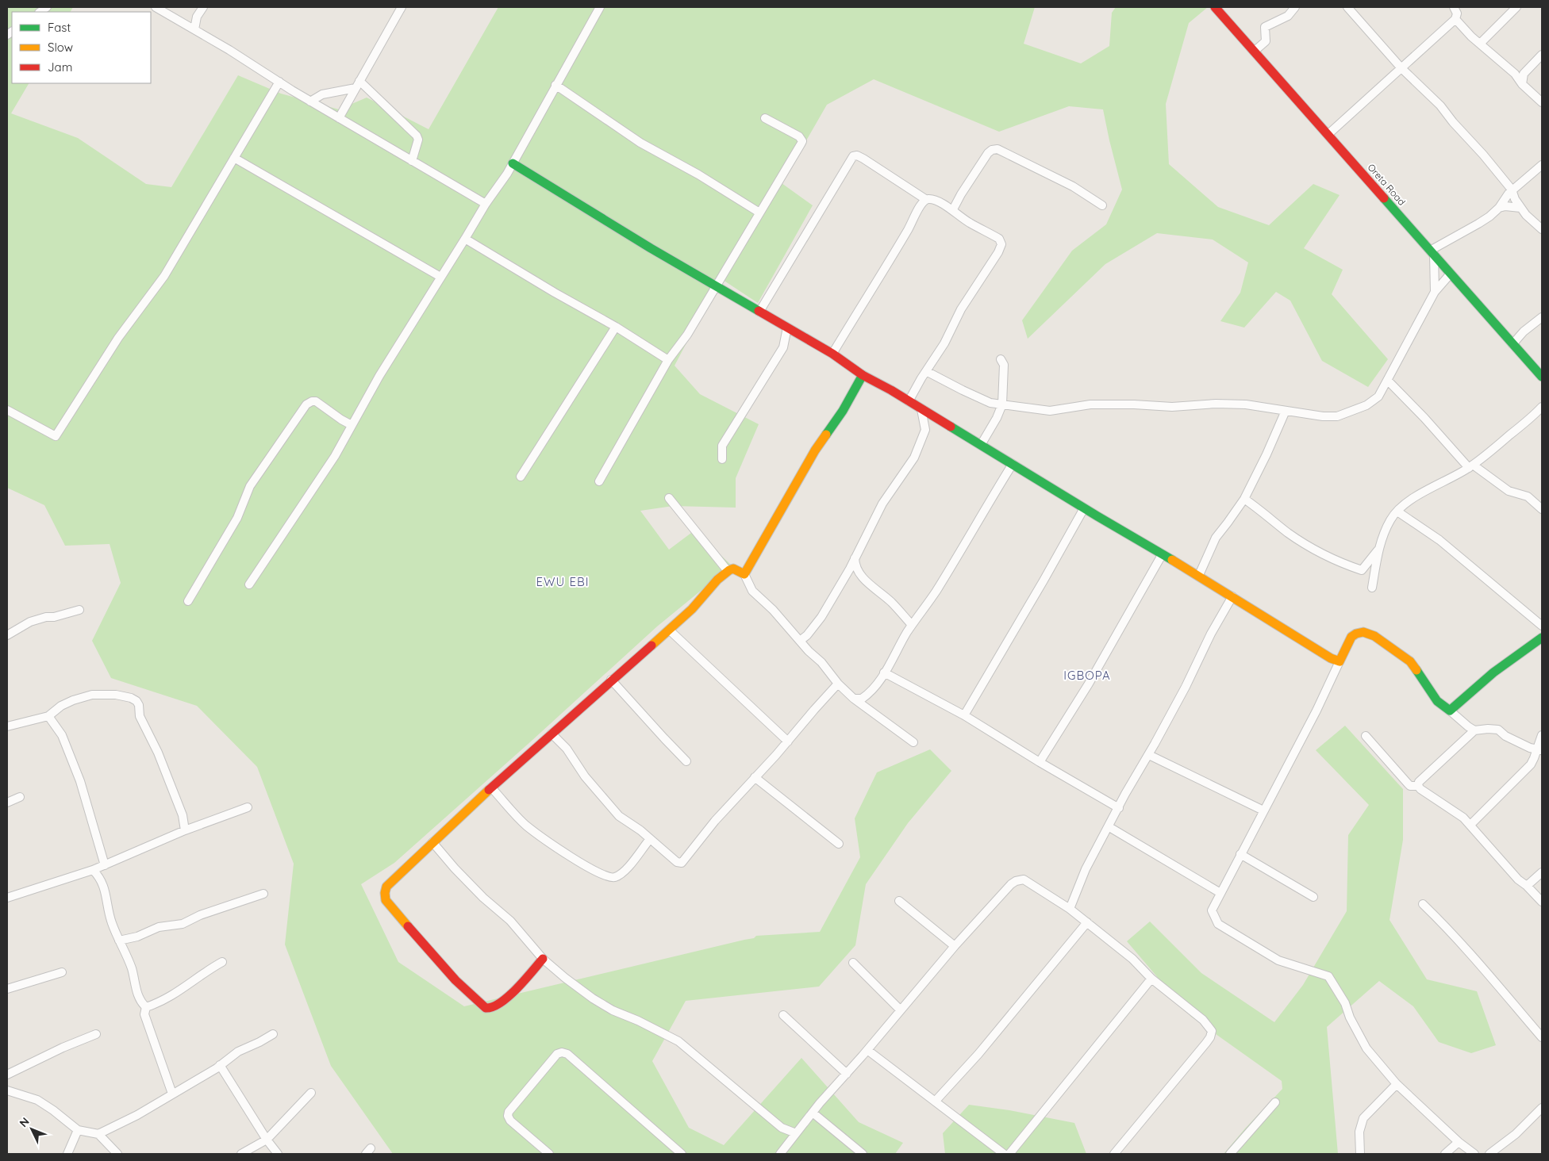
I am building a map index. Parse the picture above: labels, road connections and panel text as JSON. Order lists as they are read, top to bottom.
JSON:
{
  "streets": {
    "street": ["Oreta Road"]
  },
  "districts": ["EWU EBI", "IGBOPA"],
  "legend": ["Fast", "Slow", "Jam"],
  "north": "top left"
}
